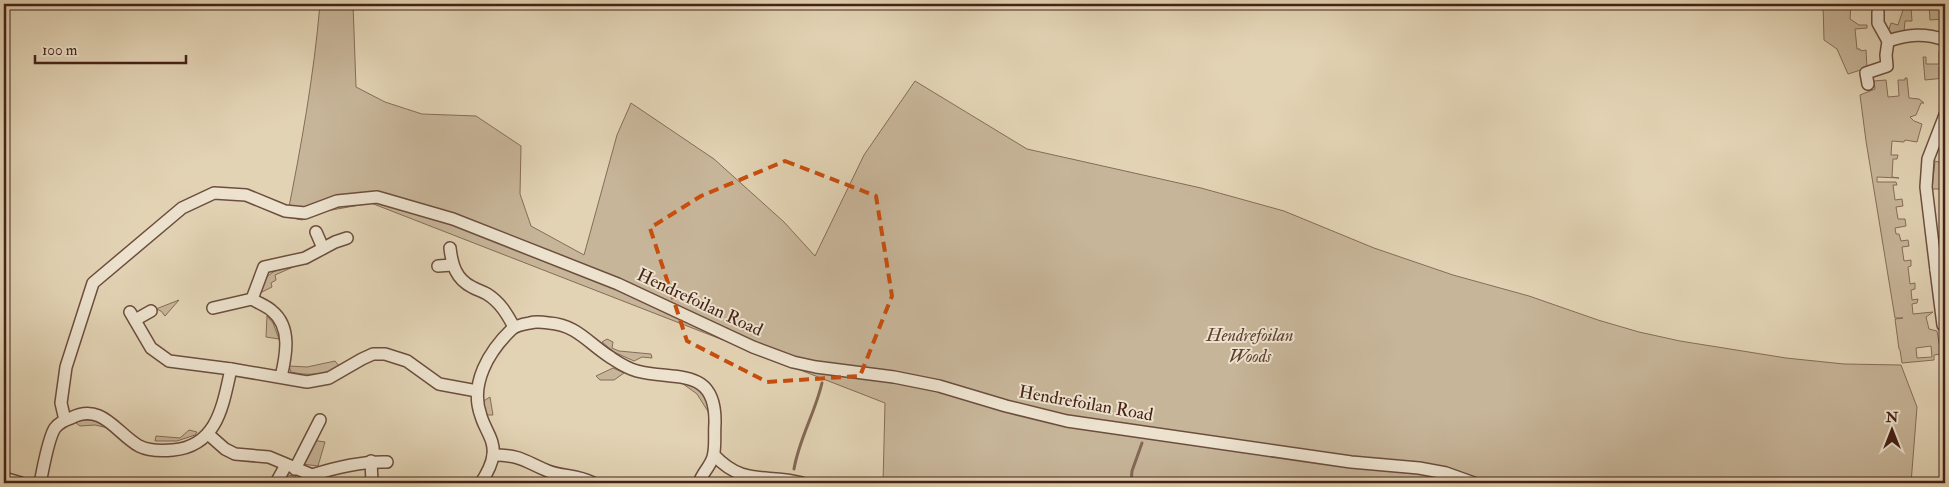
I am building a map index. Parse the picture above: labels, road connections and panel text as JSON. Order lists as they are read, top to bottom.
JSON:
{
  "streets": {
    "street": ["Hendrefoilan Road"]
  },
  "parks": ["Hendrefoilan Woods"],
  "scale_bar": "100 m",
  "north": "top"
}
